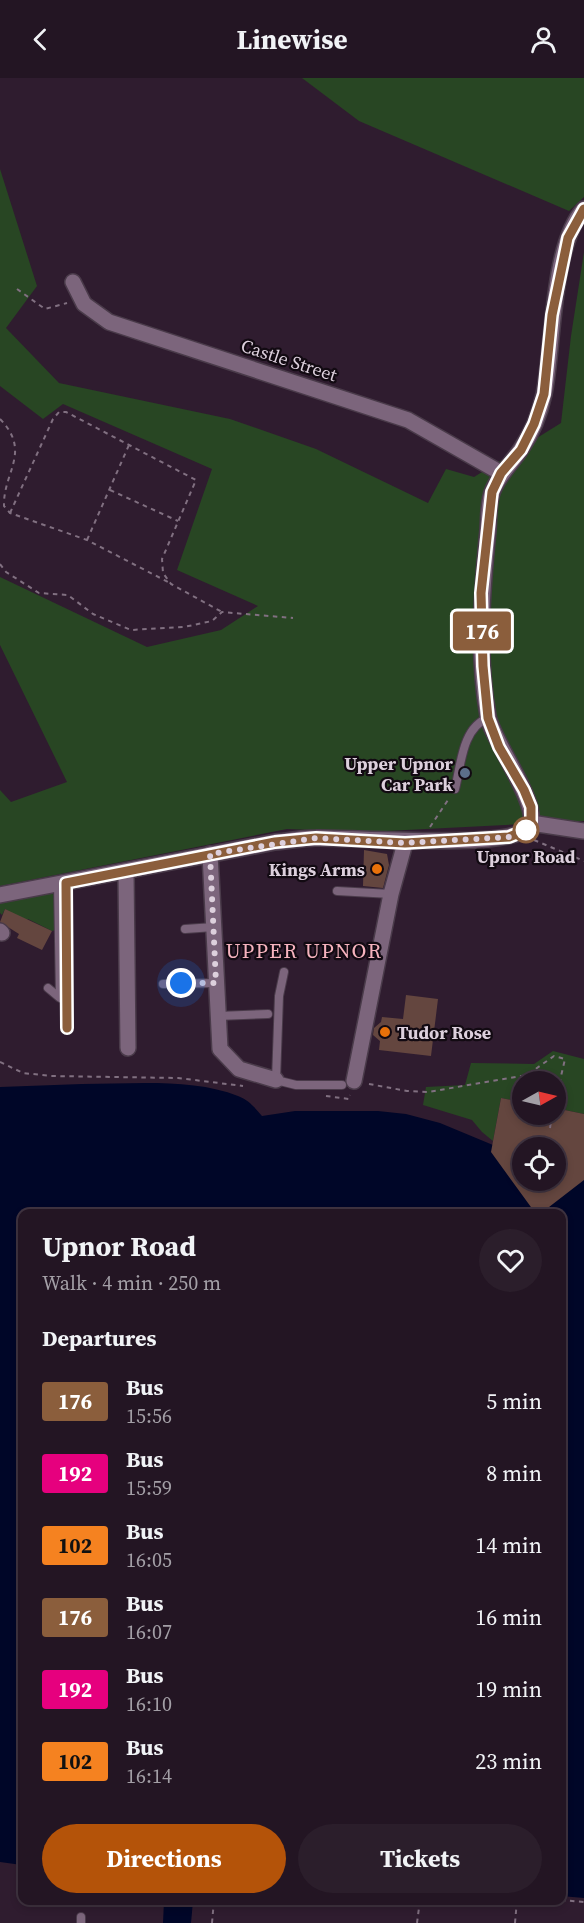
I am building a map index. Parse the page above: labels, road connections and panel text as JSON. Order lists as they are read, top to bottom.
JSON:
{
  "streets": {
    "street": ["Castle Street"]
  },
  "districts": ["UPPER UPNOR"],
  "places": [
    "Upper Upnor Car Park",
    "Upnor Road",
    "Kings Arms",
    "Tudor Rose"
  ],
  "lines": ["bus line 176"],
  "north": "right",
  "page": {
    "header": "Linewise",
    "on_map": "176",
    "heading": [
      ["Upnor Road", "Walk · 4 min · 250 m"],
      "Departures"
    ],
    "list": [
      {
        "mark": "176",
        "name": "Bus",
        "note": "15:56",
        "value": "5 min"
      },
      {
        "mark": "192",
        "name": "Bus",
        "note": "15:59",
        "value": "8 min"
      },
      {
        "mark": "102",
        "name": "Bus",
        "note": "16:05",
        "value": "14 min"
      },
      {
        "mark": "176",
        "name": "Bus",
        "note": "16:07",
        "value": "16 min"
      },
      {
        "mark": "192",
        "name": "Bus",
        "note": "16:10",
        "value": "19 min"
      },
      {
        "mark": "102",
        "name": "Bus",
        "note": "16:14",
        "value": "23 min"
      }
    ],
    "buttons": ["Directions", "Tickets"]
  }
}
